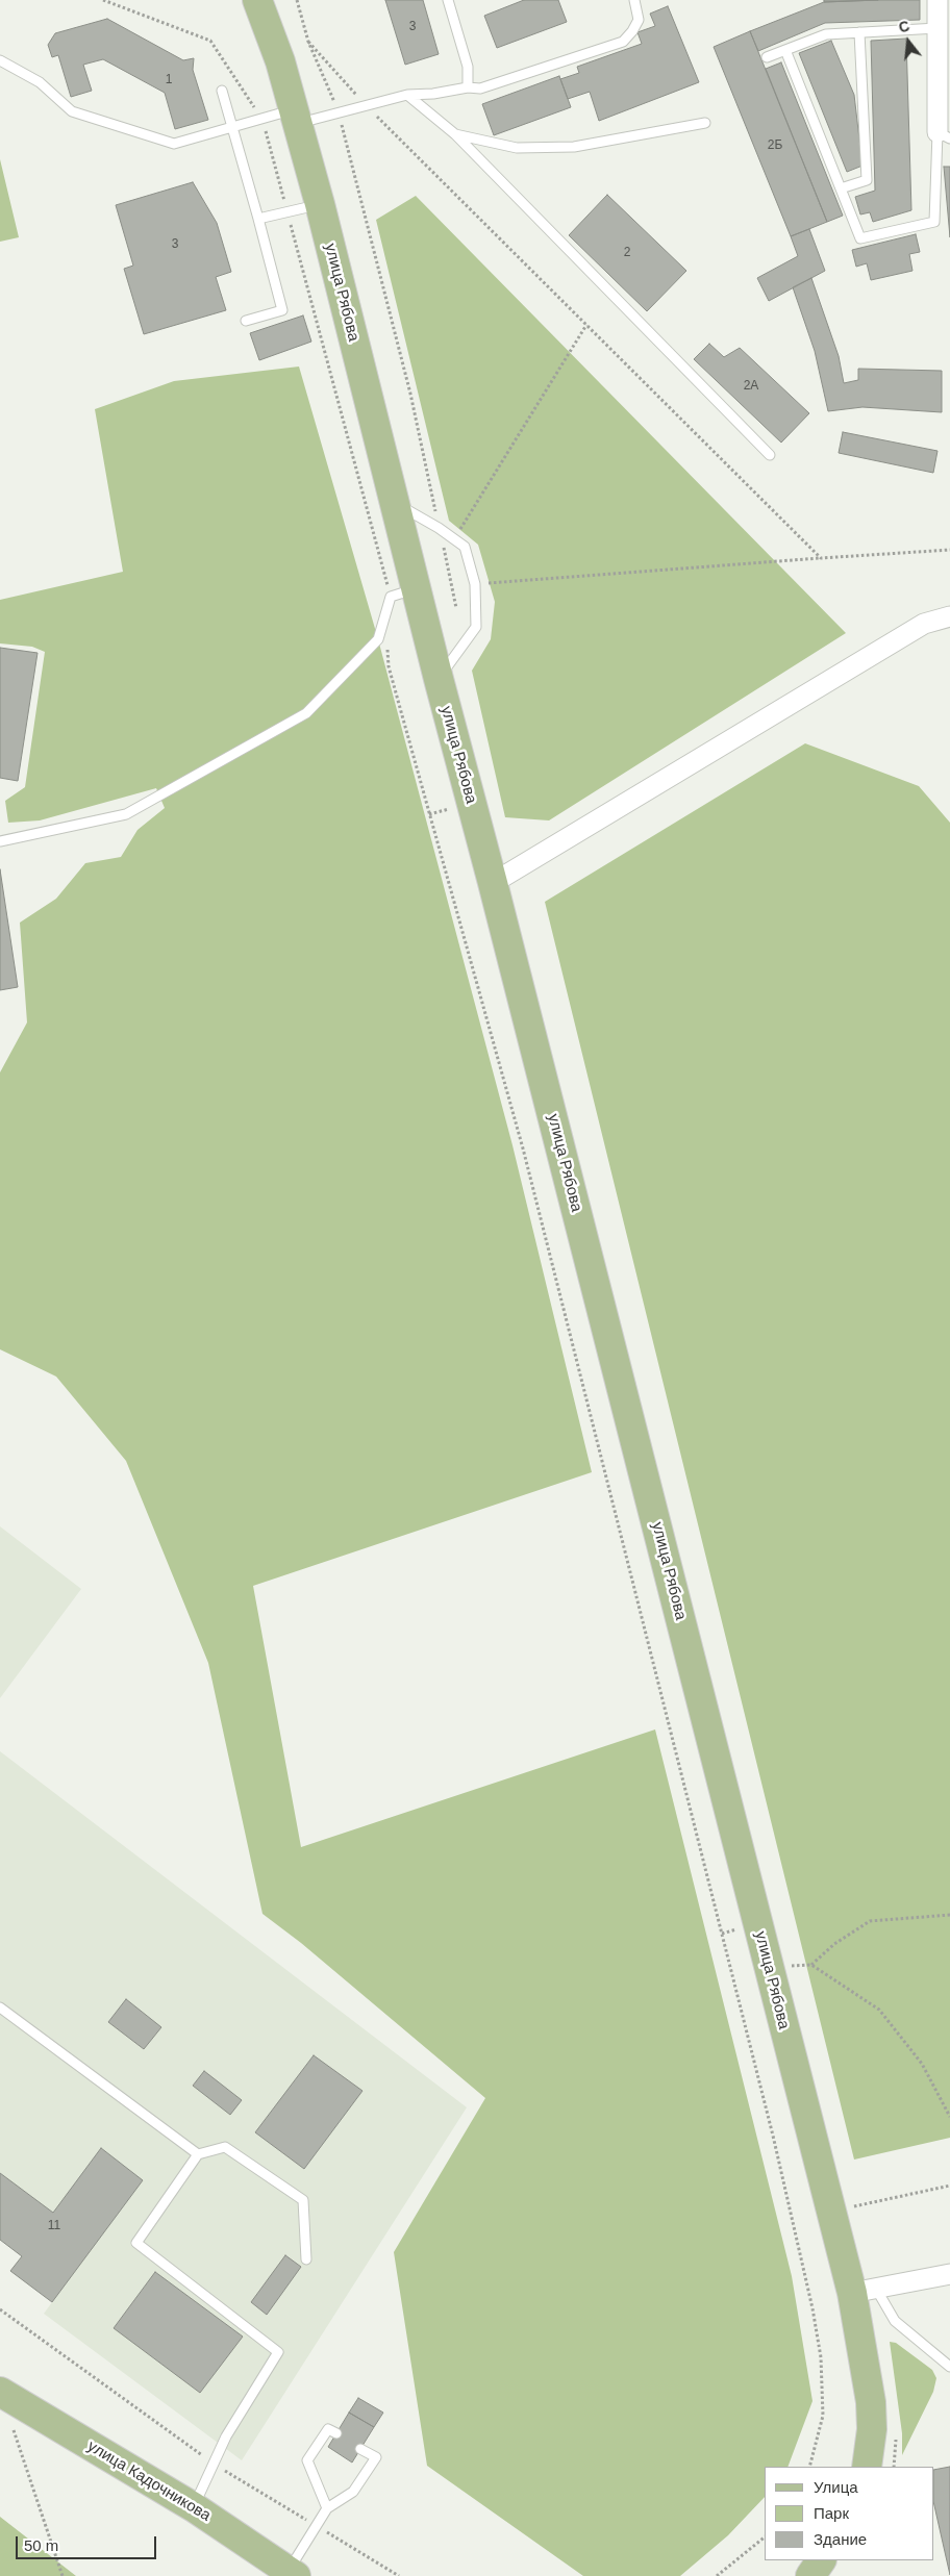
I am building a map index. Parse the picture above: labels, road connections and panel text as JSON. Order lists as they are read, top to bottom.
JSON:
{
  "streets": {
    "main road": ["улица Рябова", "улица Кадочникова"]
  },
  "house_numbers": [
    "3",
    "1",
    "2Б",
    "3",
    "2",
    "2А",
    "11"
  ],
  "legend": ["Улица", "Парк", "Здание"],
  "scale_bar": "50 m",
  "north": "top"
}
